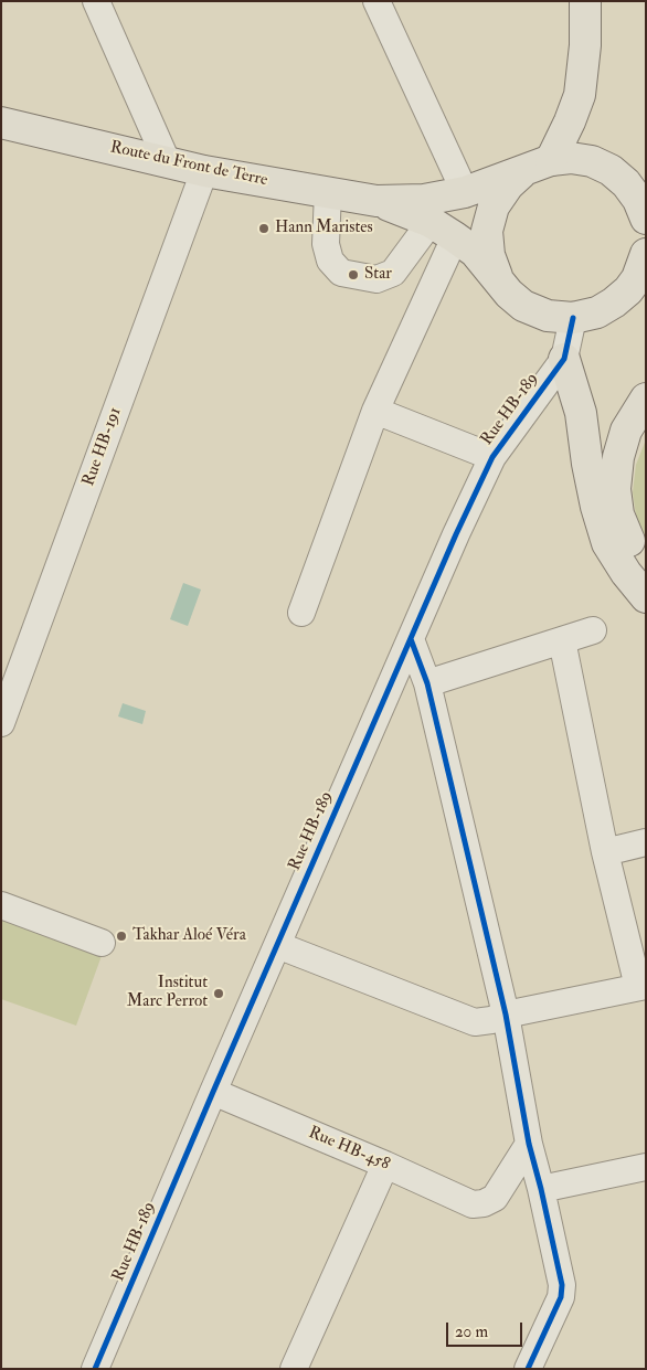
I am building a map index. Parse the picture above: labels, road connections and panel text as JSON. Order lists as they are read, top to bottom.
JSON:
{
  "streets": {
    "main road": ["Route du Front de Terre"],
    "street": ["Rue HB-189", "Rue HB-191", "Rue HB-458"]
  },
  "crossings": [
    ["Route du Front de Terre", "Rue HB-191"],
    ["Rue HB-189", "Rue HB-458"]
  ],
  "places": [
    "Hann Maristes",
    "Star",
    "Takhar Aloé Véra",
    "Institut Marc Perrot"
  ],
  "scale_bar": "20 m"
}
